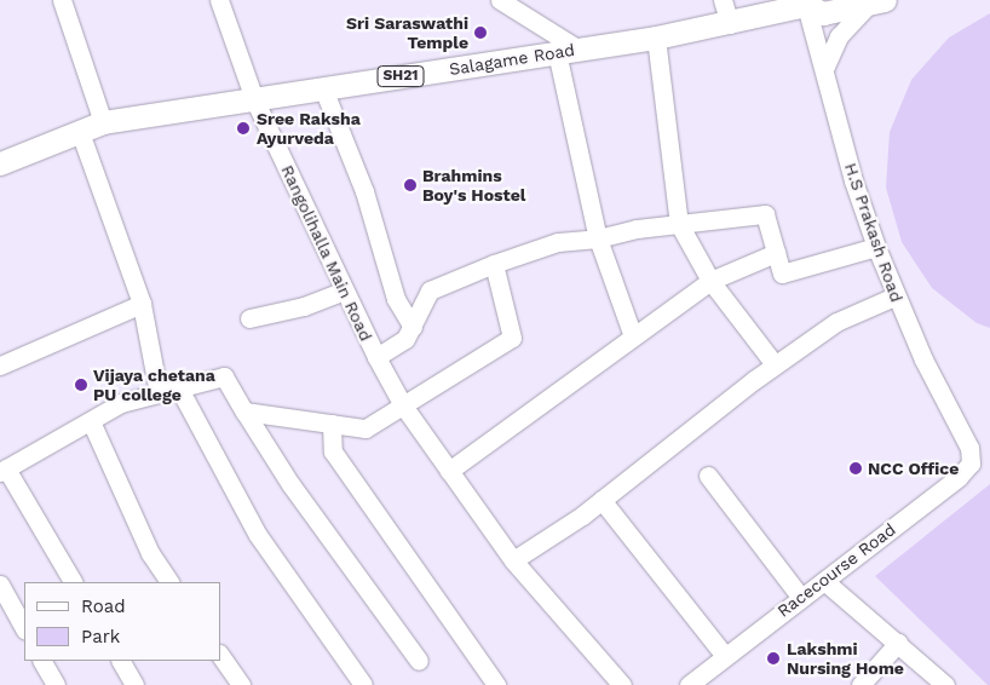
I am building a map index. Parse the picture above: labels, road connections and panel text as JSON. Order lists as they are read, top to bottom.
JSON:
{
  "streets": {
    "main road": ["Salagame Road", "SH21"],
    "street": ["H.S Prakash Road", "Rangolihalla Main Road", "Racecourse Road"]
  },
  "crossings": [
    ["Salagame Road", "H.S Prakash Road"],
    ["Salagame Road", "Rangolihalla Main Road"],
    ["H.S Prakash Road", "Racecourse Road"]
  ],
  "places": [
    "Sri Saraswathi Temple",
    "Sree Raksha Ayurveda",
    "Brahmins Boy's Hostel",
    "Vijaya chetana PU college",
    "NCC Office",
    "Lakshmi Nursing Home"
  ],
  "legend": ["Road", "Park"]
}
